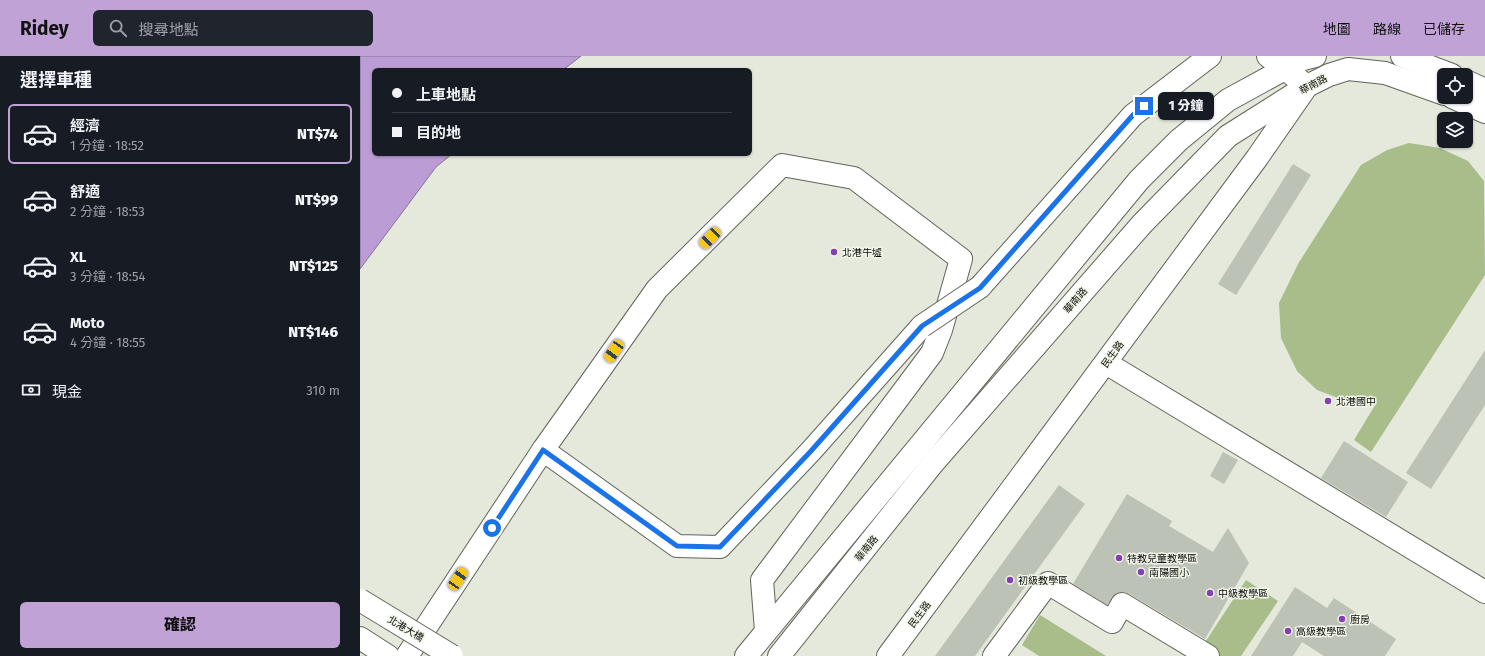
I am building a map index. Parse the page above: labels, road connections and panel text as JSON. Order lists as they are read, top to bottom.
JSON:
{
  "streets": {
    "main road": ["華南路", "民生路", "北港大橋"]
  },
  "crossings": [
    ["華南路", "民生路"]
  ],
  "places": [
    "北港牛墟",
    "北港國中",
    "特教兒童教學區",
    "南陽國小",
    "初級教學區",
    "中級教學區",
    "廚房",
    "高級教學區"
  ],
  "page": {
    "header": "Ridey",
    "search": "搜尋地點",
    "nav": ["地圖", "路線", "已儲存"],
    "heading": "選擇車種",
    "banner": ["上車地點", "目的地"],
    "bubble": "1 分鐘",
    "list": [
      {
        "name": "經濟",
        "note": "1 分鐘 · 18:52",
        "value": "NT$74"
      },
      {
        "name": "舒適",
        "note": "2 分鐘 · 18:53",
        "value": "NT$99"
      },
      {
        "name": "XL",
        "note": "3 分鐘 · 18:54",
        "value": "NT$125"
      },
      {
        "name": "Moto",
        "note": "4 分鐘 · 18:55",
        "value": "NT$146"
      }
    ],
    "pay": ["現金", "310 m"],
    "buttons": "確認"
  }
}
